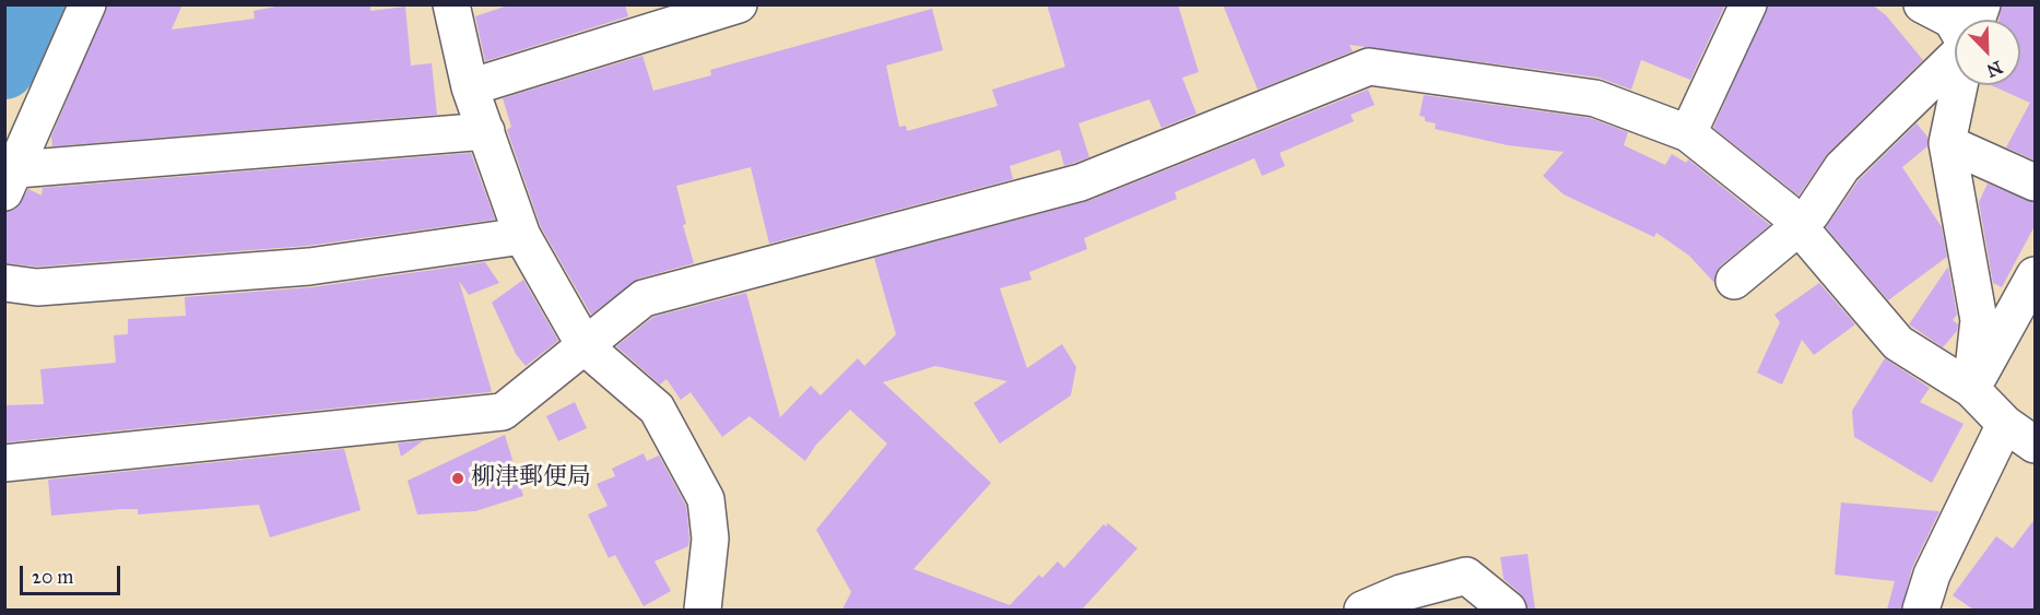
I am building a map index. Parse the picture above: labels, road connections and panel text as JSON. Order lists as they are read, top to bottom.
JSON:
{
  "places": ["柳津郵便局"],
  "scale_bar": "20 m",
  "north": "bottom right"
}
